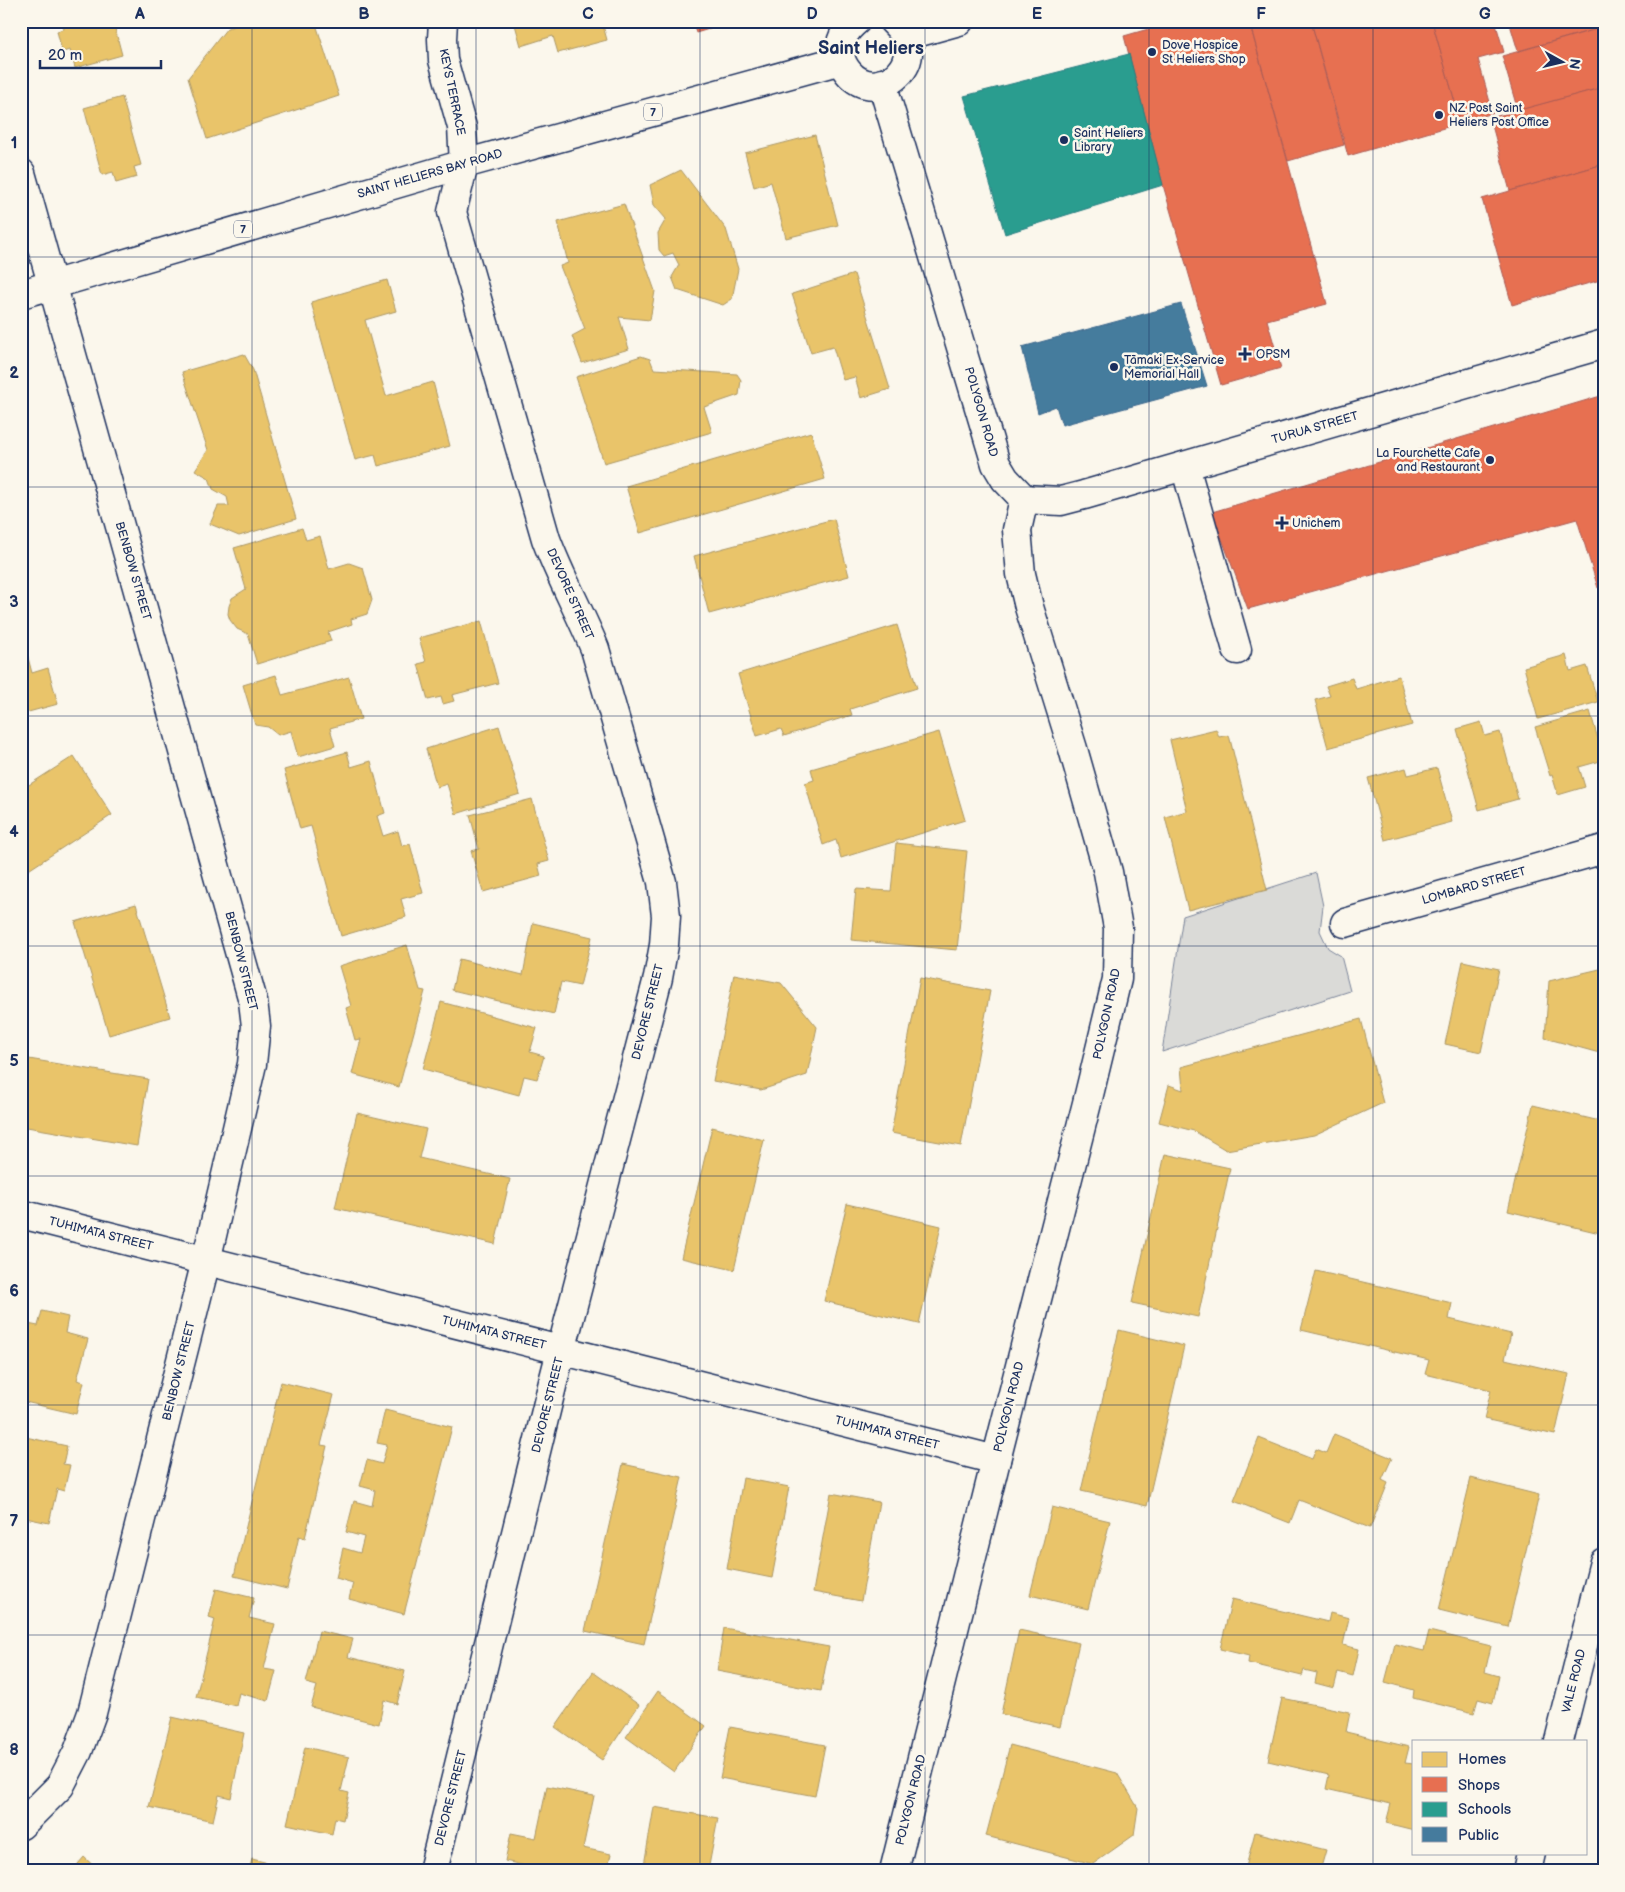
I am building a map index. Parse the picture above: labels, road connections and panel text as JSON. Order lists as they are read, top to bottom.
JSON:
{
  "streets": {
    "street": [
      "KEYS TERRACE",
      "7",
      "SAINT HELIERS BAY ROAD",
      "POLYGON ROAD",
      "TURUA STREET",
      "BENBOW STREET",
      "DEVORE STREET",
      "LOMBARD STREET",
      "TUHIMATA STREET",
      "VALE ROAD"
    ]
  },
  "crossings": [
    ["KEYS TERRACE", "SAINT HELIERS BAY ROAD"],
    ["KEYS TERRACE", "DEVORE STREET"],
    ["SAINT HELIERS BAY ROAD", "BENBOW STREET"],
    ["SAINT HELIERS BAY ROAD", "DEVORE STREET"],
    ["POLYGON ROAD", "TURUA STREET"],
    ["POLYGON ROAD", "TUHIMATA STREET"],
    ["BENBOW STREET", "TUHIMATA STREET"],
    ["DEVORE STREET", "TUHIMATA STREET"]
  ],
  "districts": ["Saint Heliers"],
  "places": {
    "other": [
      "Dove Hospice St Heliers Shop",
      "NZ Post Saint Heliers Post Office",
      "Saint Heliers Library",
      "Tāmaki Ex-Service Memorial Hall",
      "La Fourchette Cafe and Restaurant"
    ],
    "health": ["OPSM", "Unichem"]
  },
  "legend": [
    "Homes",
    "Shops",
    "Schools",
    "Public"
  ],
  "scale_bar": "20 m",
  "north": "right",
  "grid": {
    "columns": [
      "A",
      "B",
      "C",
      "D",
      "E",
      "F",
      "G"
    ],
    "rows": [
      "1",
      "2",
      "3",
      "4",
      "5",
      "6",
      "7",
      "8"
    ]
  }
}
